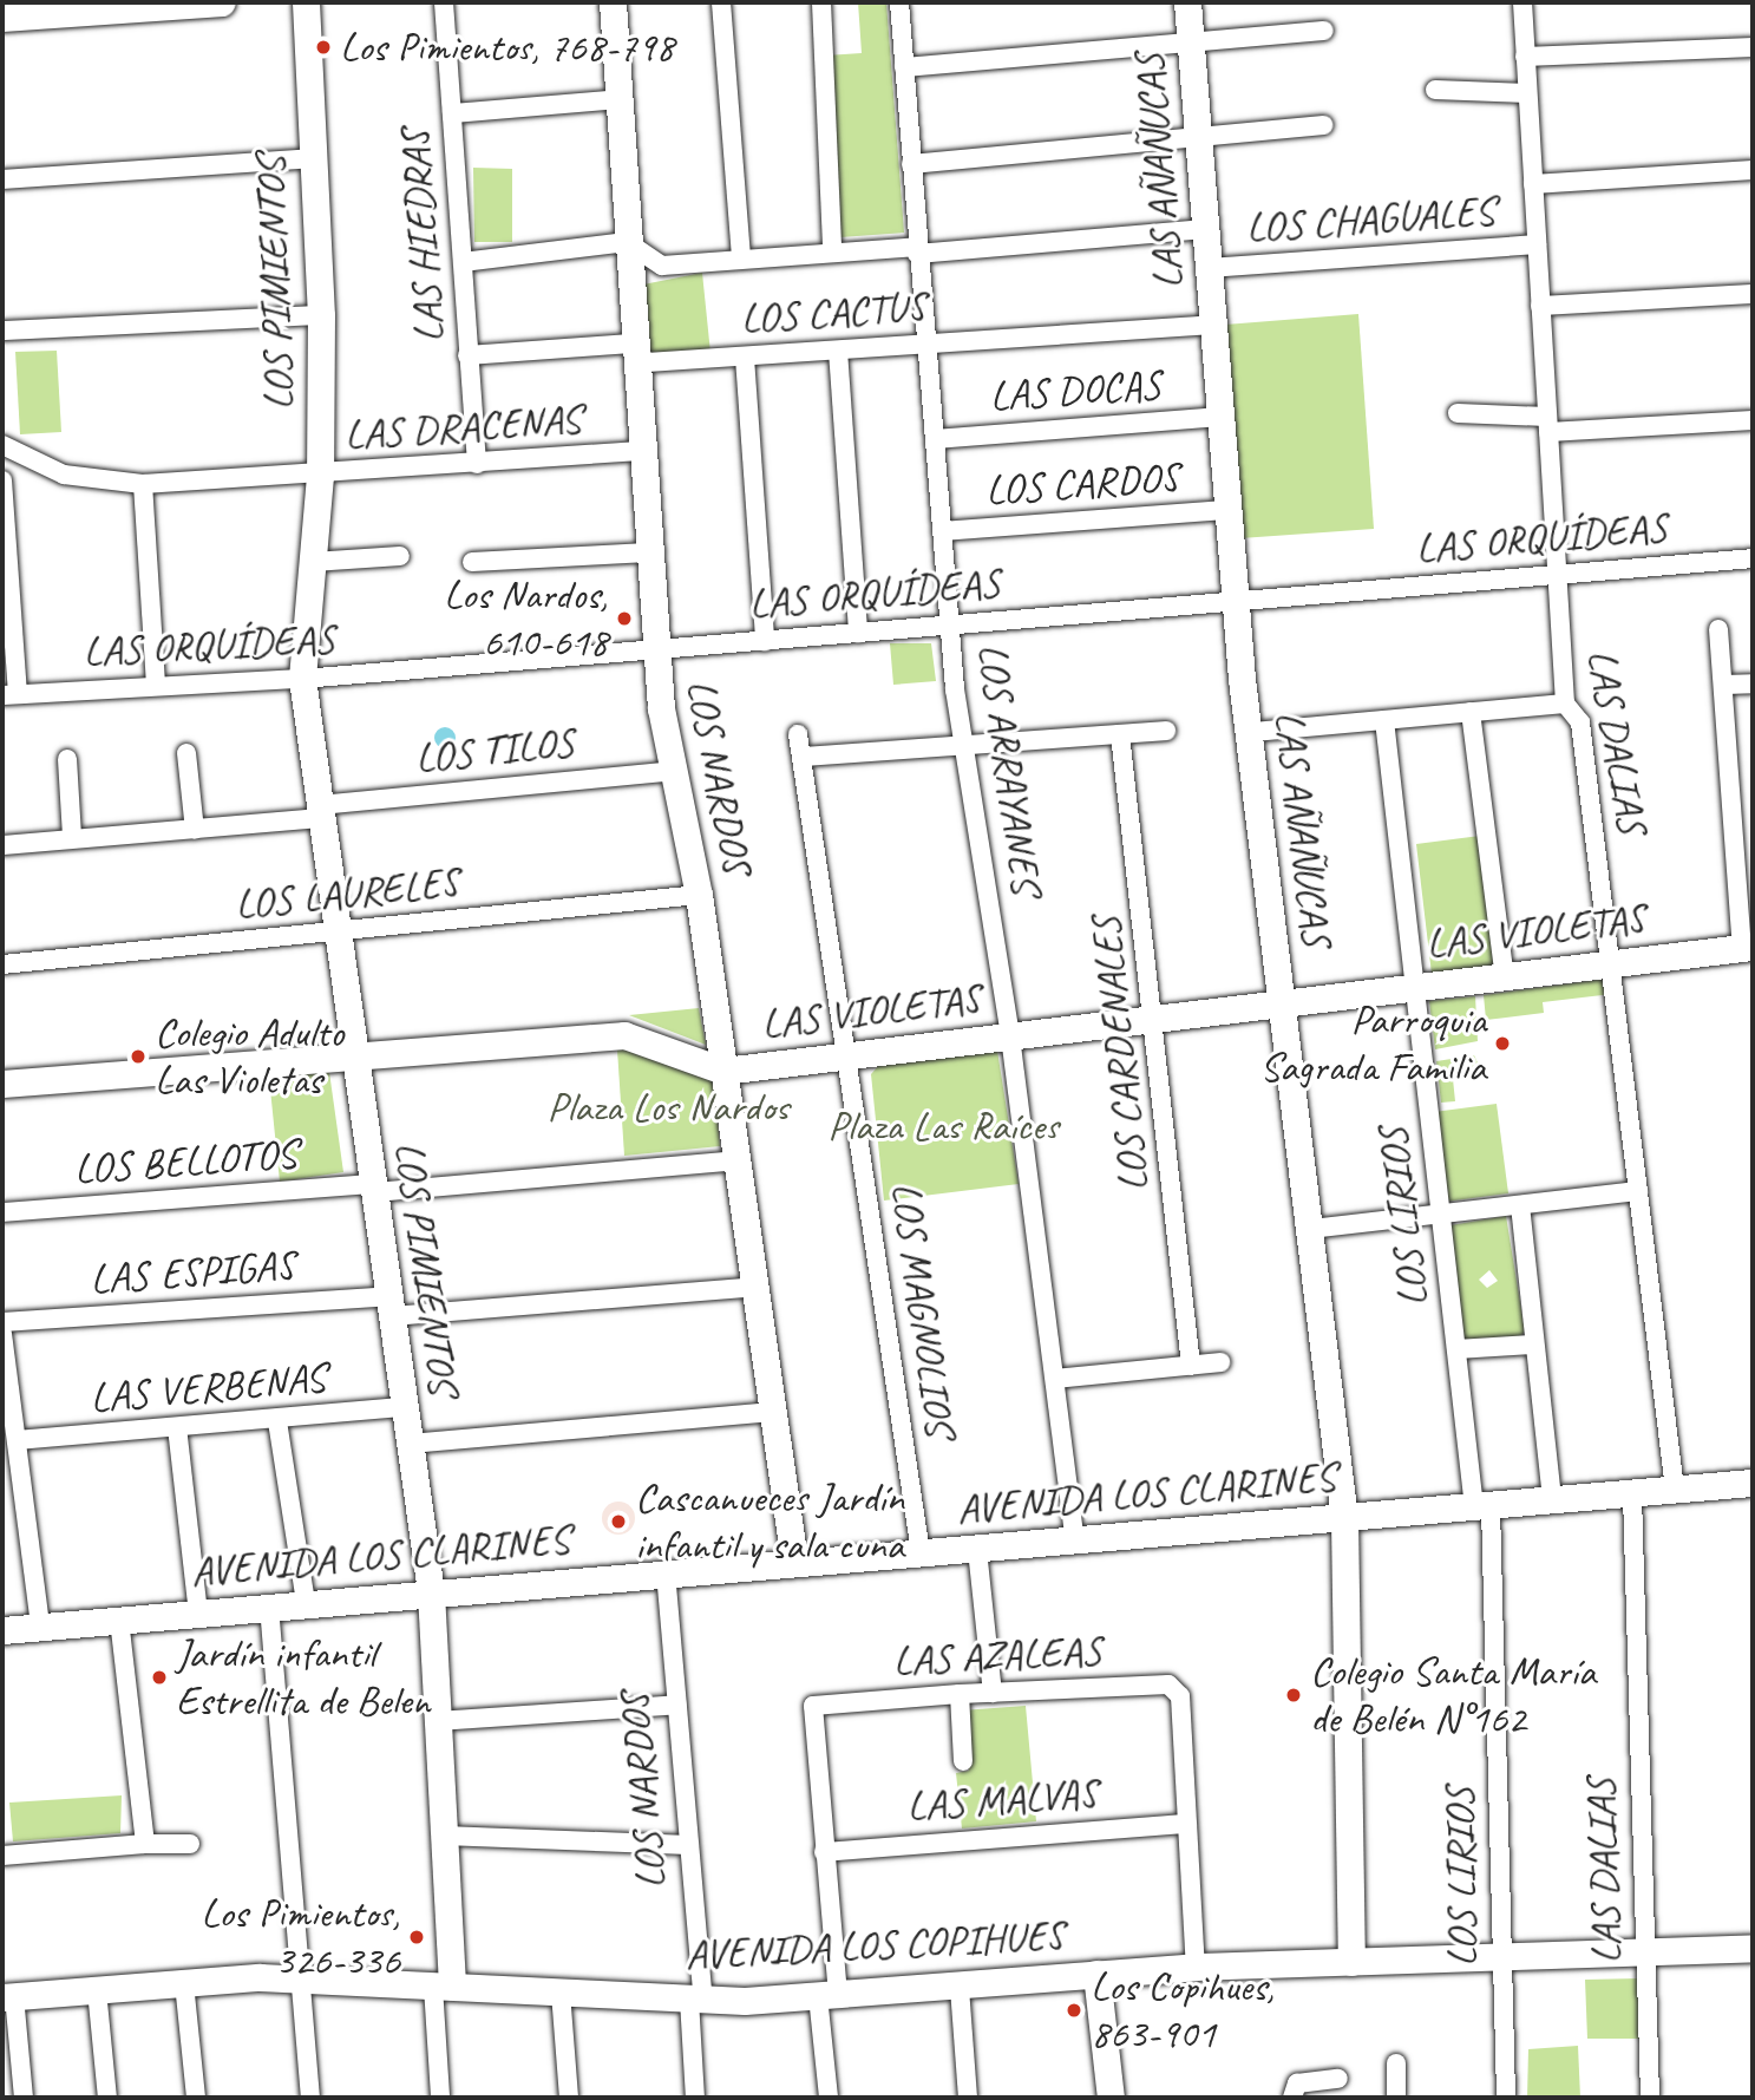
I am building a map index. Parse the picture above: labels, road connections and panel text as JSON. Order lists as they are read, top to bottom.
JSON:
{
  "streets": {
    "main road": [
      "LAS AÑAÑUCAS",
      "LOS PIMIENTOS",
      "LOS NARDOS",
      "LAS VIOLETAS",
      "AVENIDA LOS CLARINES",
      "AVENIDA LOS COPIHUES"
    ],
    "street": [
      "LOS CHAGUALES",
      "LAS HIEDRAS",
      "LOS CACTUS",
      "LAS DOCAS",
      "LAS DRACENAS",
      "LOS CARDOS",
      "LAS ORQUÍDEAS",
      "LAS DALIAS",
      "LOS TILOS",
      "LOS ARRAYANES",
      "LOS LAURELES",
      "LOS CARDENALES",
      "LOS BELLOTOS",
      "LOS LIRIOS",
      "LAS ESPIGAS",
      "LOS MAGNOLIOS",
      "LAS VERBENAS",
      "LAS AZALEAS",
      "LAS MALVAS"
    ]
  },
  "crossings": [
    ["LAS AÑAÑUCAS", "LOS CHAGUALES"],
    ["LAS AÑAÑUCAS", "LOS CACTUS"],
    ["LAS AÑAÑUCAS", "LAS DOCAS"],
    ["LAS AÑAÑUCAS", "LOS CARDOS"],
    ["LAS AÑAÑUCAS", "LAS ORQUÍDEAS"],
    ["LAS AÑAÑUCAS", "LAS VIOLETAS"],
    ["LAS AÑAÑUCAS", "AVENIDA LOS CLARINES"],
    ["LAS AÑAÑUCAS", "AVENIDA LOS COPIHUES"],
    ["LOS CHAGUALES", "LAS DALIAS"],
    ["LOS CHAGUALES", "LOS ARRAYANES"],
    ["LOS CHAGUALES", "LOS NARDOS"],
    ["LAS HIEDRAS", "LAS DRACENAS"],
    ["LOS PIMIENTOS", "LAS DRACENAS"],
    ["LOS PIMIENTOS", "LAS ORQUÍDEAS"],
    ["LOS PIMIENTOS", "LOS TILOS"],
    ["LOS PIMIENTOS", "LOS LAURELES"],
    ["LOS PIMIENTOS", "LAS VIOLETAS"],
    ["LOS PIMIENTOS", "LOS BELLOTOS"],
    ["LOS PIMIENTOS", "LAS ESPIGAS"],
    ["LOS PIMIENTOS", "LAS VERBENAS"],
    ["LOS PIMIENTOS", "AVENIDA LOS CLARINES"],
    ["LOS PIMIENTOS", "AVENIDA LOS COPIHUES"],
    ["LOS CACTUS", "LOS ARRAYANES"],
    ["LOS CACTUS", "LOS NARDOS"],
    ["LAS DOCAS", "LOS ARRAYANES"],
    ["LAS DRACENAS", "LOS NARDOS"],
    ["LOS CARDOS", "LOS ARRAYANES"],
    ["LAS ORQUÍDEAS", "LAS DALIAS"],
    ["LAS ORQUÍDEAS", "LOS ARRAYANES"],
    ["LAS ORQUÍDEAS", "LOS NARDOS"],
    ["LAS DALIAS", "LAS VIOLETAS"],
    ["LAS DALIAS", "AVENIDA LOS CLARINES"],
    ["LAS DALIAS", "AVENIDA LOS COPIHUES"],
    ["LOS TILOS", "LOS NARDOS"],
    ["LOS ARRAYANES", "LAS VIOLETAS"],
    ["LOS ARRAYANES", "AVENIDA LOS CLARINES"],
    ["LOS NARDOS", "LOS LAURELES"],
    ["LOS NARDOS", "LAS VIOLETAS"],
    ["LOS NARDOS", "LOS BELLOTOS"],
    ["LOS NARDOS", "LAS ESPIGAS"],
    ["LOS NARDOS", "AVENIDA LOS CLARINES"],
    ["LOS NARDOS", "AVENIDA LOS COPIHUES"],
    ["LAS VIOLETAS", "LOS CARDENALES"],
    ["LAS VIOLETAS", "LOS LIRIOS"],
    ["LAS VIOLETAS", "LOS MAGNOLIOS"],
    ["LOS LIRIOS", "AVENIDA LOS CLARINES"],
    ["LOS LIRIOS", "AVENIDA LOS COPIHUES"],
    ["LOS MAGNOLIOS", "AVENIDA LOS CLARINES"],
    ["LAS AZALEAS", "LAS MALVAS"]
  ],
  "parks": ["Plaza Los Nardos", "Plaza Las Raíces"],
  "places": [
    "Los Pimientos, 768-798",
    "Los Nardos, 610-618",
    "Parroquia Sagrada Familia",
    "Colegio Adulto Las Violetas",
    "Cascanueces Jardín infantil y sala cuna",
    "Jardín infantil Estrellita de Belen",
    "Colegio Santa María de Belén N°162",
    "Los Pimientos, 326-336",
    "Los Copihues, 863-901"
  ]
}
